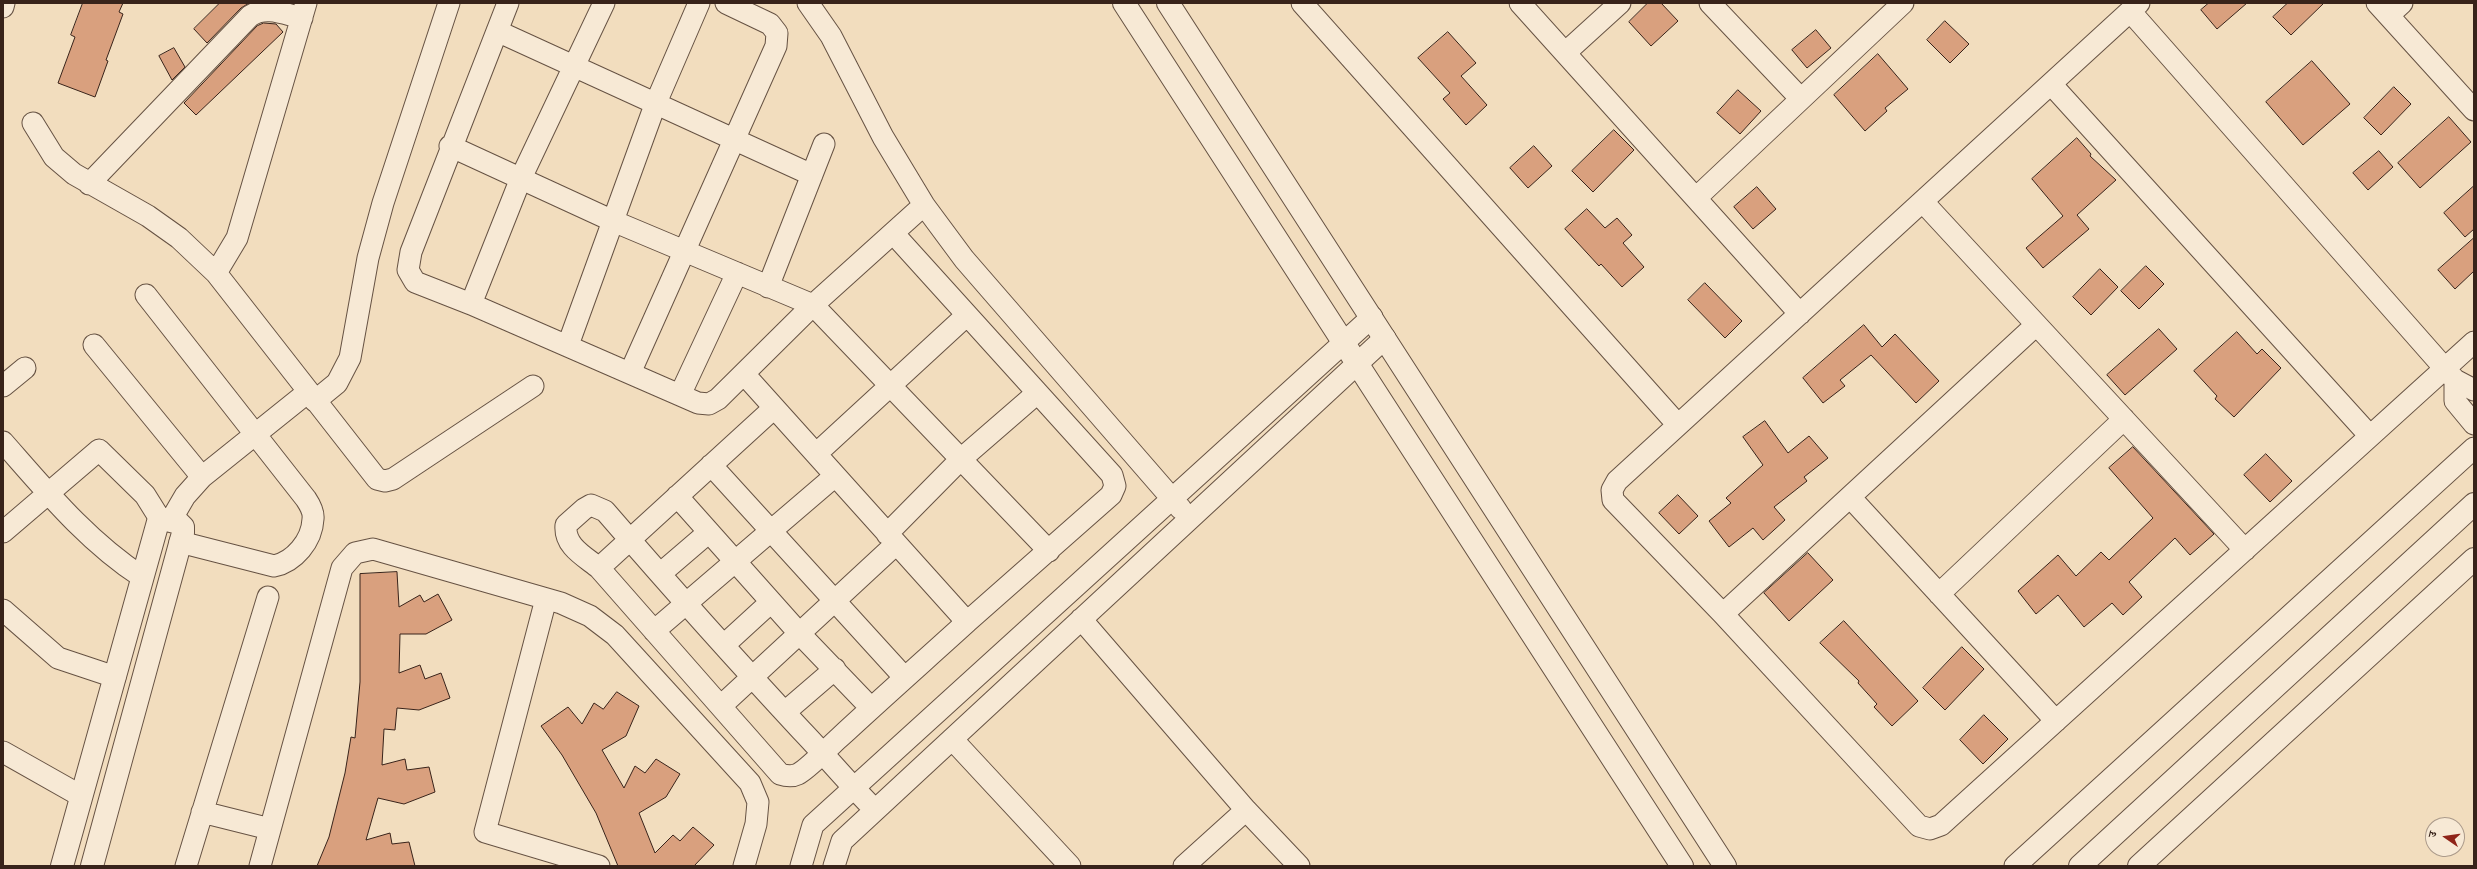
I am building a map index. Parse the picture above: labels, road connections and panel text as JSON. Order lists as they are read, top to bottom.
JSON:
{
  "north": "left"
}
